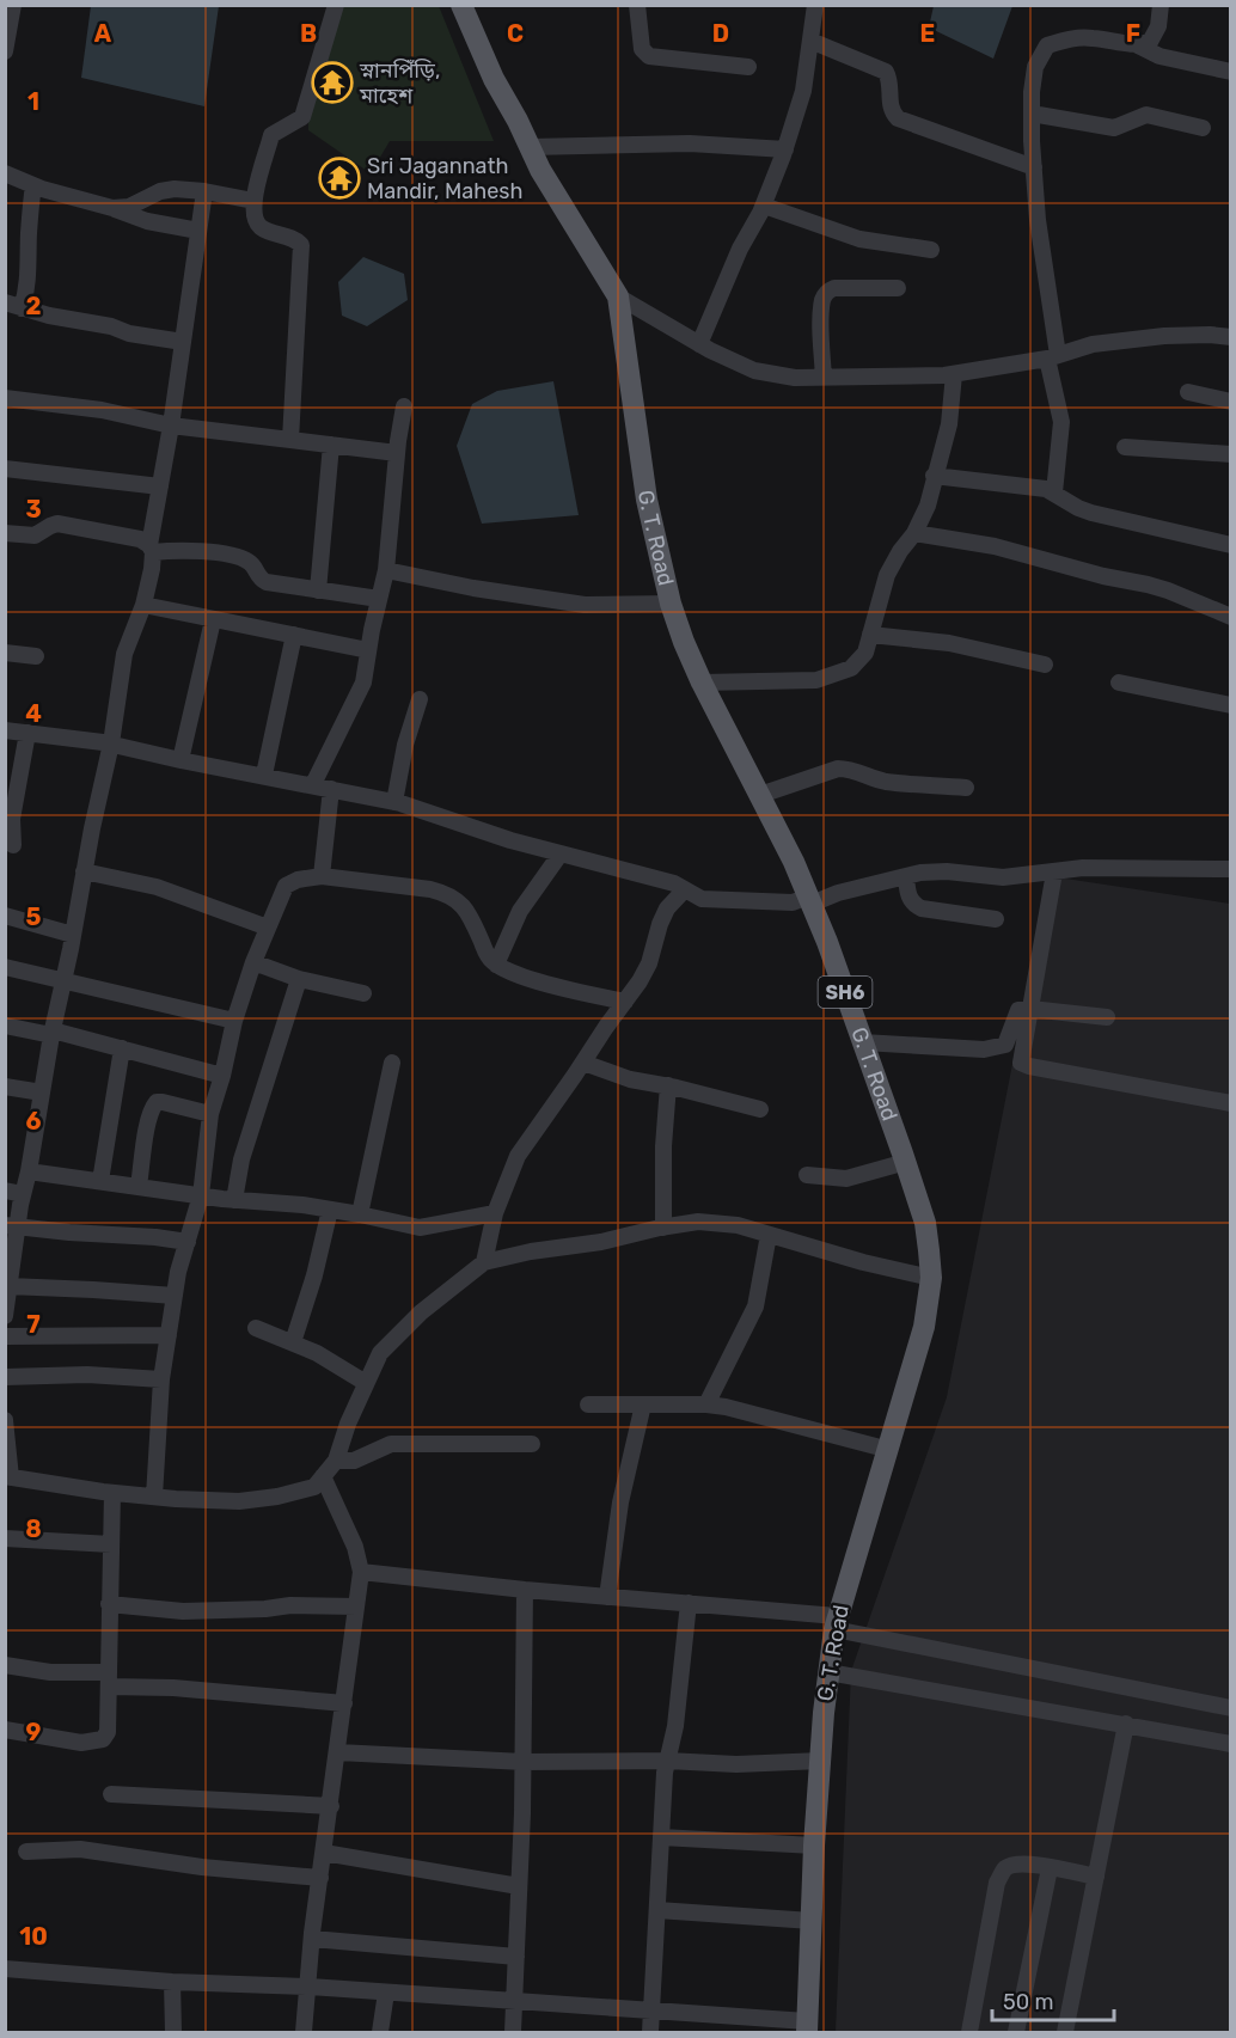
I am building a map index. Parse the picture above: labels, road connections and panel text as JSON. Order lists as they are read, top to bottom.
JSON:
{
  "streets": {
    "main road": ["G. T. Road", "SH6"]
  },
  "places": {
    "temple": ["স্নানপিঁড়ি, মাহেশ", "Sri Jagannath Mandir, Mahesh"]
  },
  "scale_bar": "50 m",
  "grid": {
    "columns": [
      "A",
      "B",
      "C",
      "D",
      "E",
      "F"
    ],
    "rows": [
      "1",
      "2",
      "3",
      "4",
      "5",
      "6",
      "7",
      "8",
      "9",
      "10"
    ]
  }
}
